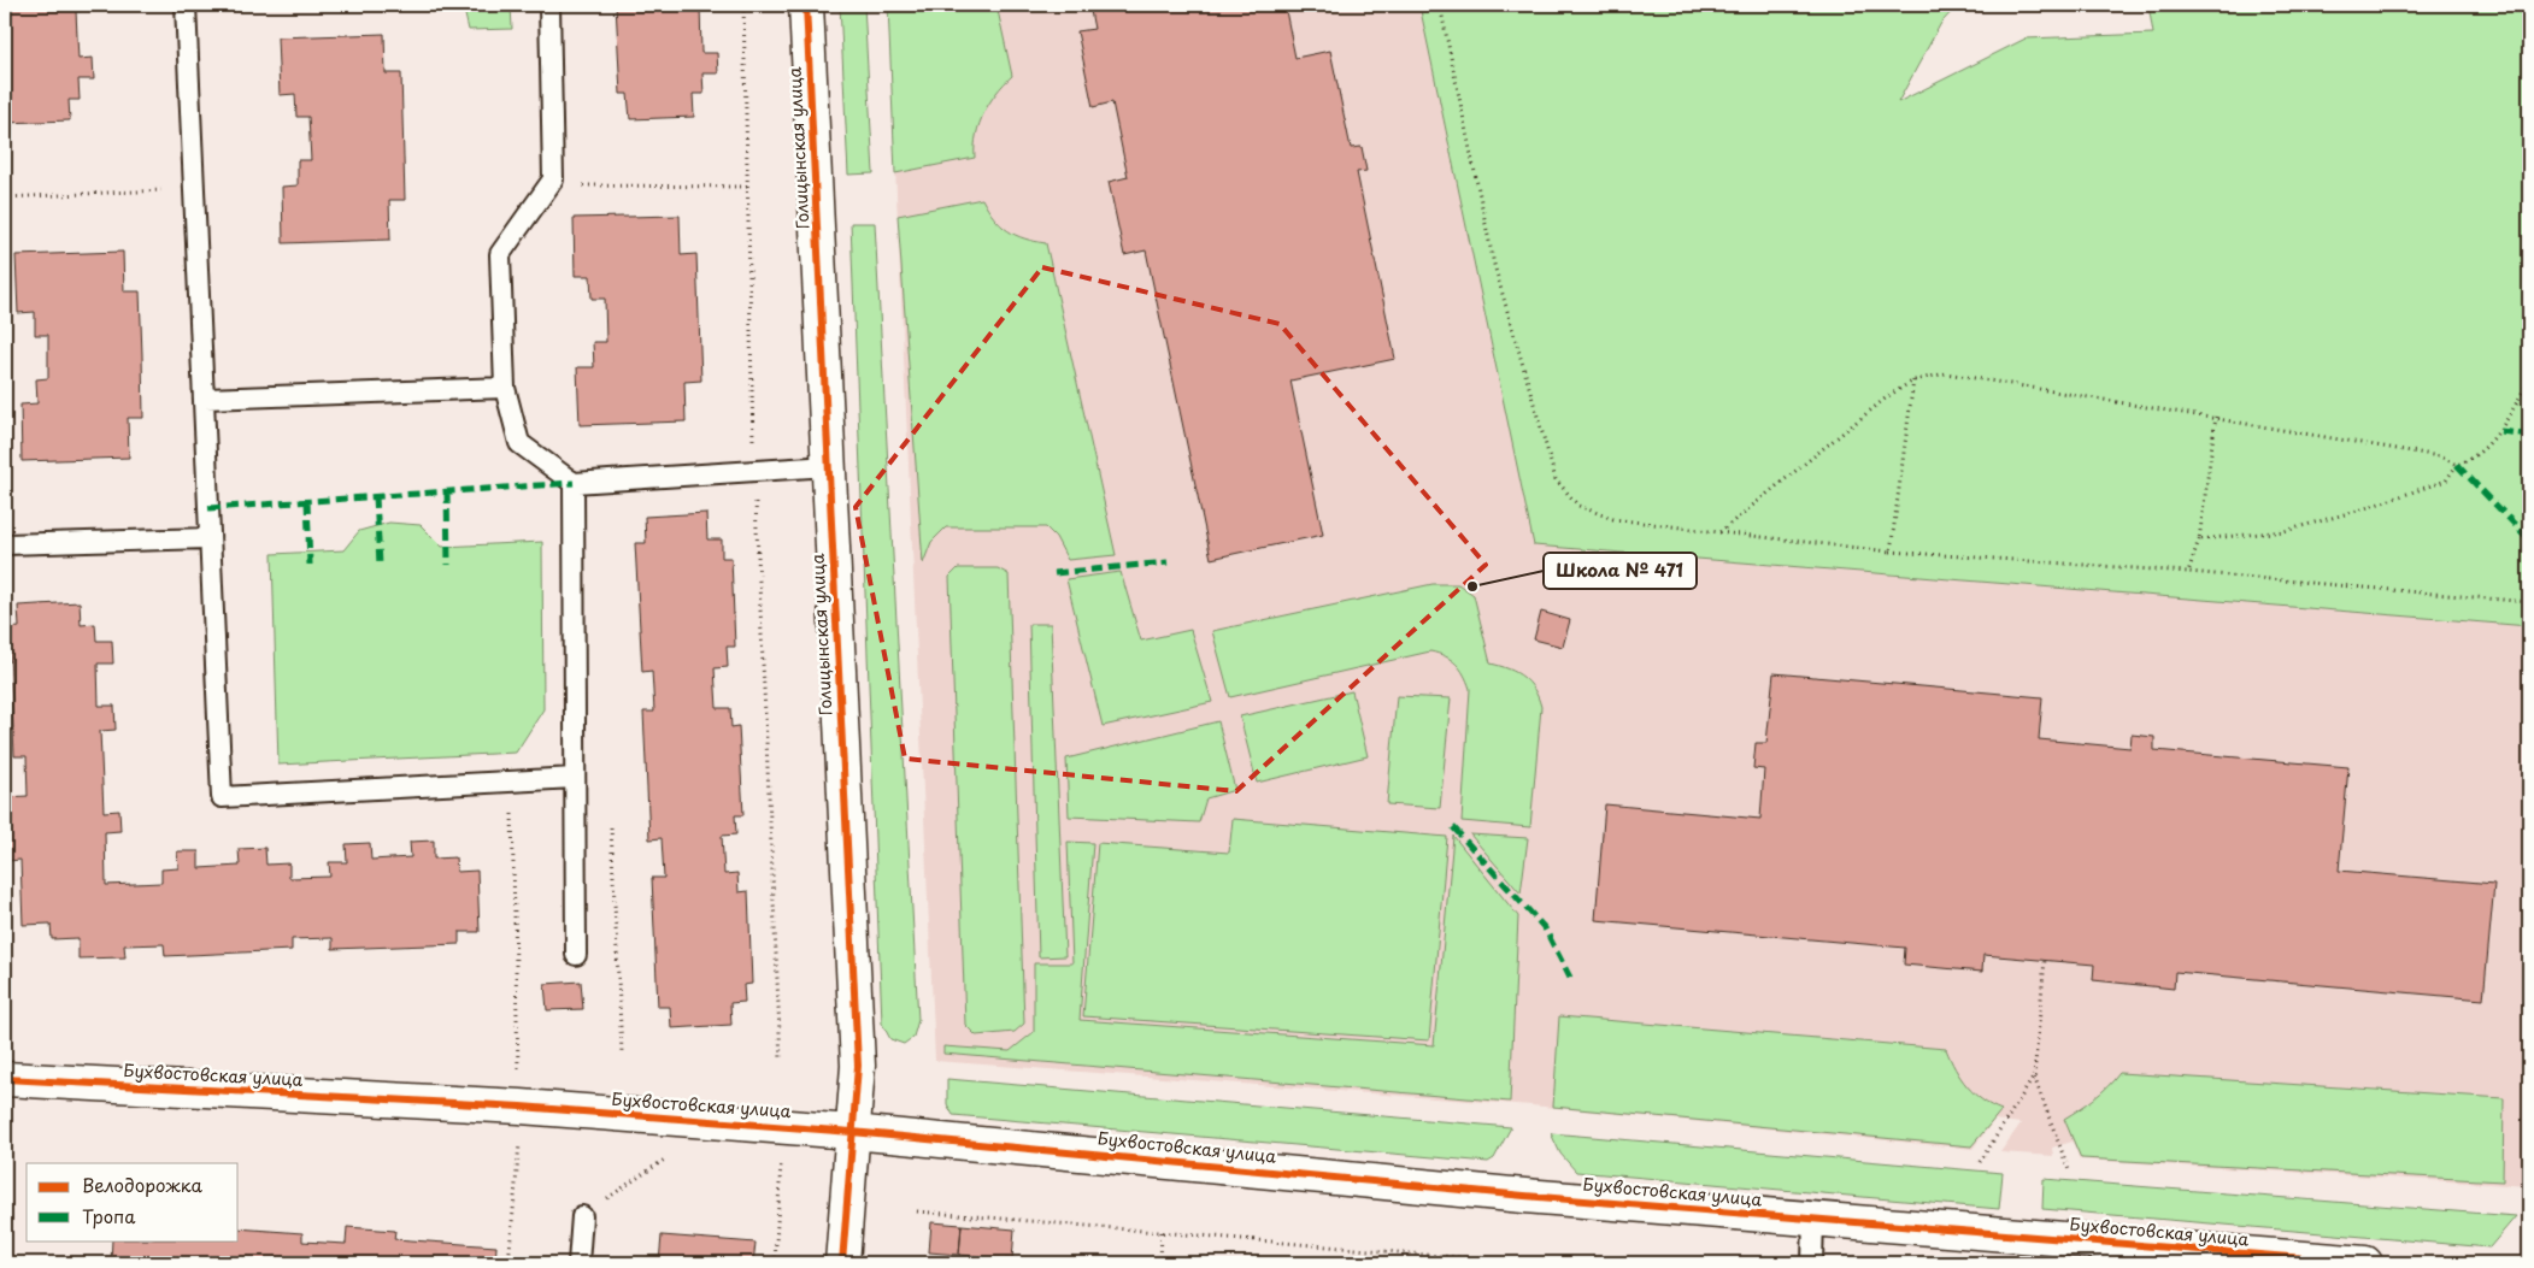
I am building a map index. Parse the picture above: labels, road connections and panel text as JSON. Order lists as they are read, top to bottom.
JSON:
{
  "streets": {
    "street": ["Голицынская улица", "Бухвостовская улица"]
  },
  "crossings": [
    ["Голицынская улица", "Бухвостовская улица"]
  ],
  "places": ["Школа № 471"],
  "legend": ["Велодорожка", "Тропа"]
}
